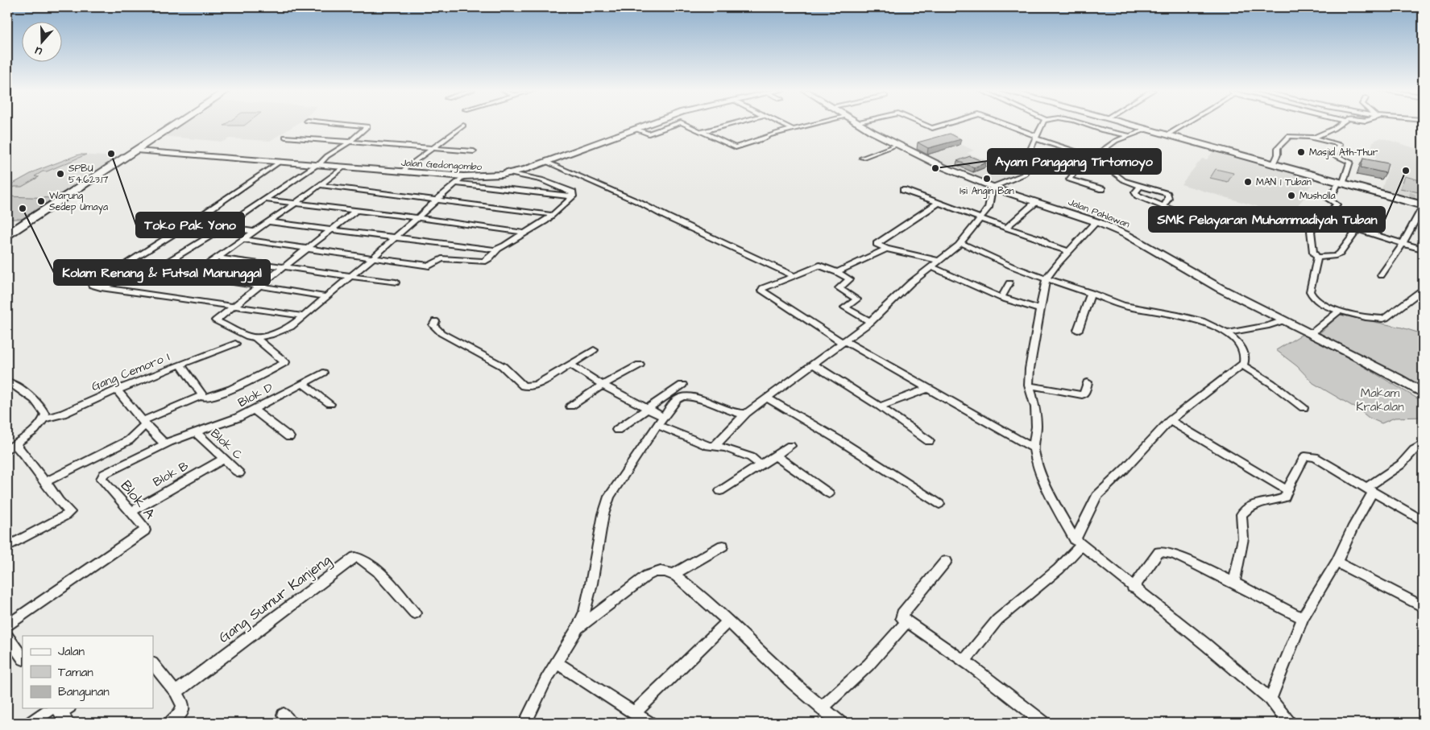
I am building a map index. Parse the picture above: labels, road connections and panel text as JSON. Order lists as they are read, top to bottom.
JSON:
{
  "streets": {
    "main road": ["Jalan Pahlawan"],
    "street": [
      "Jalan Gedongombo",
      "Gang Cemoro I",
      "Blok D",
      "Blok C",
      "Blok B",
      "Blok A",
      "Gang Sumur Kanjeng"
    ]
  },
  "crossings": [
    ["Blok D", "Blok C"],
    ["Blok D", "Blok A"],
    ["Blok C", "Blok B"],
    ["Blok C", "Blok A"],
    ["Blok B", "Blok A"]
  ],
  "parks": ["Makam Krakalan"],
  "places": [
    "Masjid Ath-Thur",
    "Toko Pak Yono",
    "Ayam Panggang Tirtomoyo",
    "SMK Pelayaran Muhammadiyah Tuban",
    "SPBU 54.623.17",
    "Isi Angin Ban",
    "MAN 1 Tuban",
    "Musholla",
    "Warung Sedep Umaya",
    "Kolam Renang & Futsal Manunggal"
  ],
  "legend": ["Jalan", "Taman", "Bangunan"],
  "north": "bottom"
}
